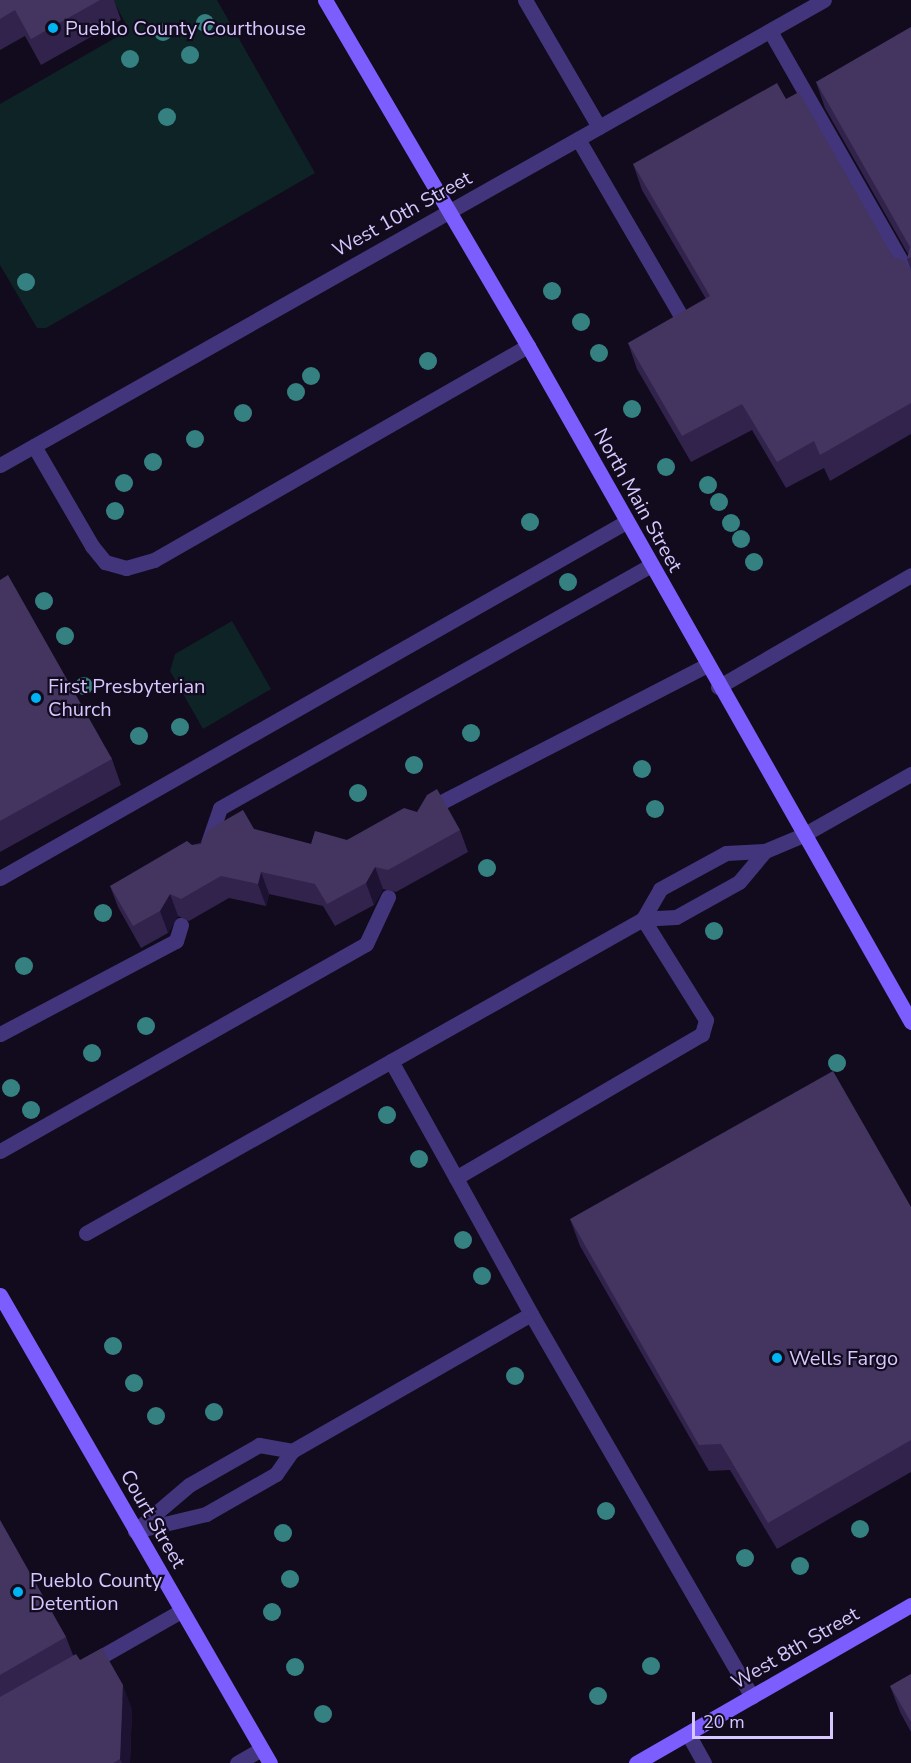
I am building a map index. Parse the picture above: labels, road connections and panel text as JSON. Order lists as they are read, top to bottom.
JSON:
{
  "streets": {
    "street": [
      "West 10th Street",
      "North Main Street",
      "Court Street",
      "West 8th Street"
    ]
  },
  "crossings": [
    ["West 10th Street", "North Main Street"]
  ],
  "places": [
    "Pueblo County Courthouse",
    "First Presbyterian Church",
    "Wells Fargo",
    "Pueblo County Detention"
  ],
  "scale_bar": "20 m"
}
